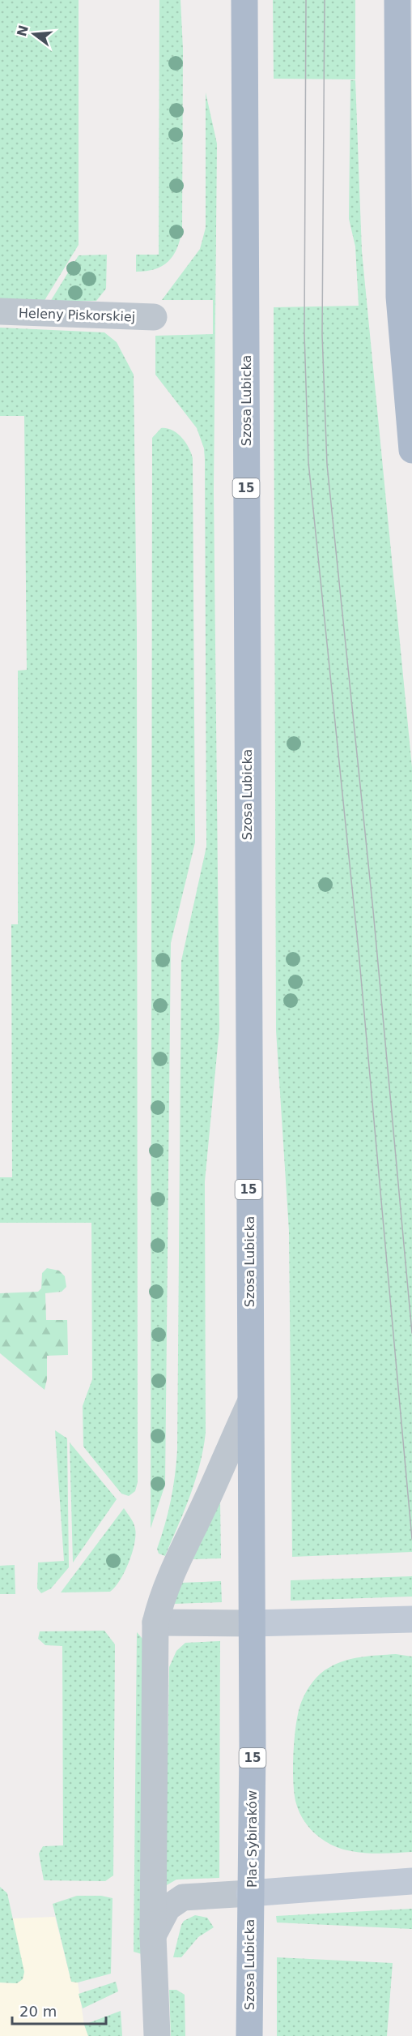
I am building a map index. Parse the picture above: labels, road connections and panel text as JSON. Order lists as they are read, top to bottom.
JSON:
{
  "streets": {
    "main road": ["Szosa Lubicka", "15", "Plac Sybiraków"],
    "street": ["Heleny Piskorskiej"]
  },
  "crossings": [
    ["Szosa Lubicka", "Plac Sybiraków"]
  ],
  "scale_bar": "20 m",
  "north": "left"
}
